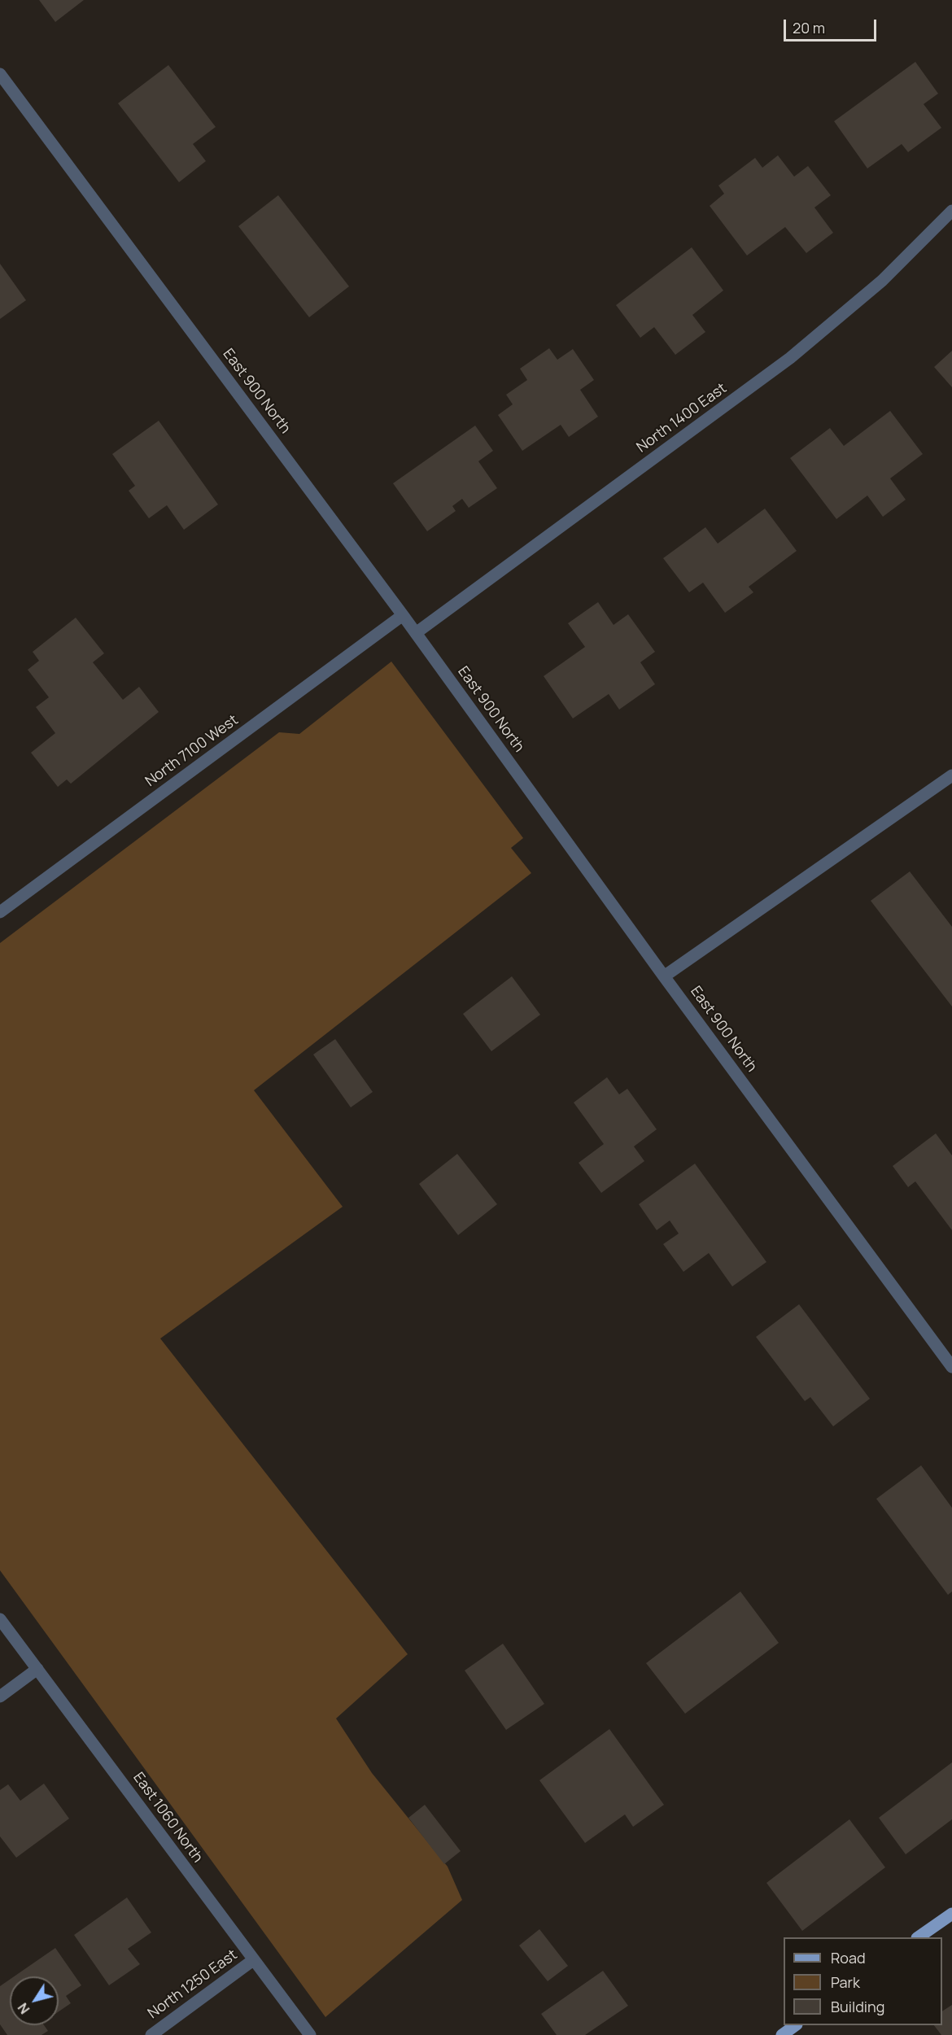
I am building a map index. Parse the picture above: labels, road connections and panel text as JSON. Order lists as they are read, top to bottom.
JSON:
{
  "streets": {
    "street": [
      "East 900 North",
      "North 1400 East",
      "North 7100 West",
      "East 1060 North",
      "North 1250 East"
    ]
  },
  "crossings": [
    ["East 900 North", "North 1400 East"],
    ["East 900 North", "North 7100 West"],
    ["East 1060 North", "North 1250 East"]
  ],
  "legend": ["Road", "Park", "Building"],
  "scale_bar": "20 m",
  "north": "bottom left"
}
